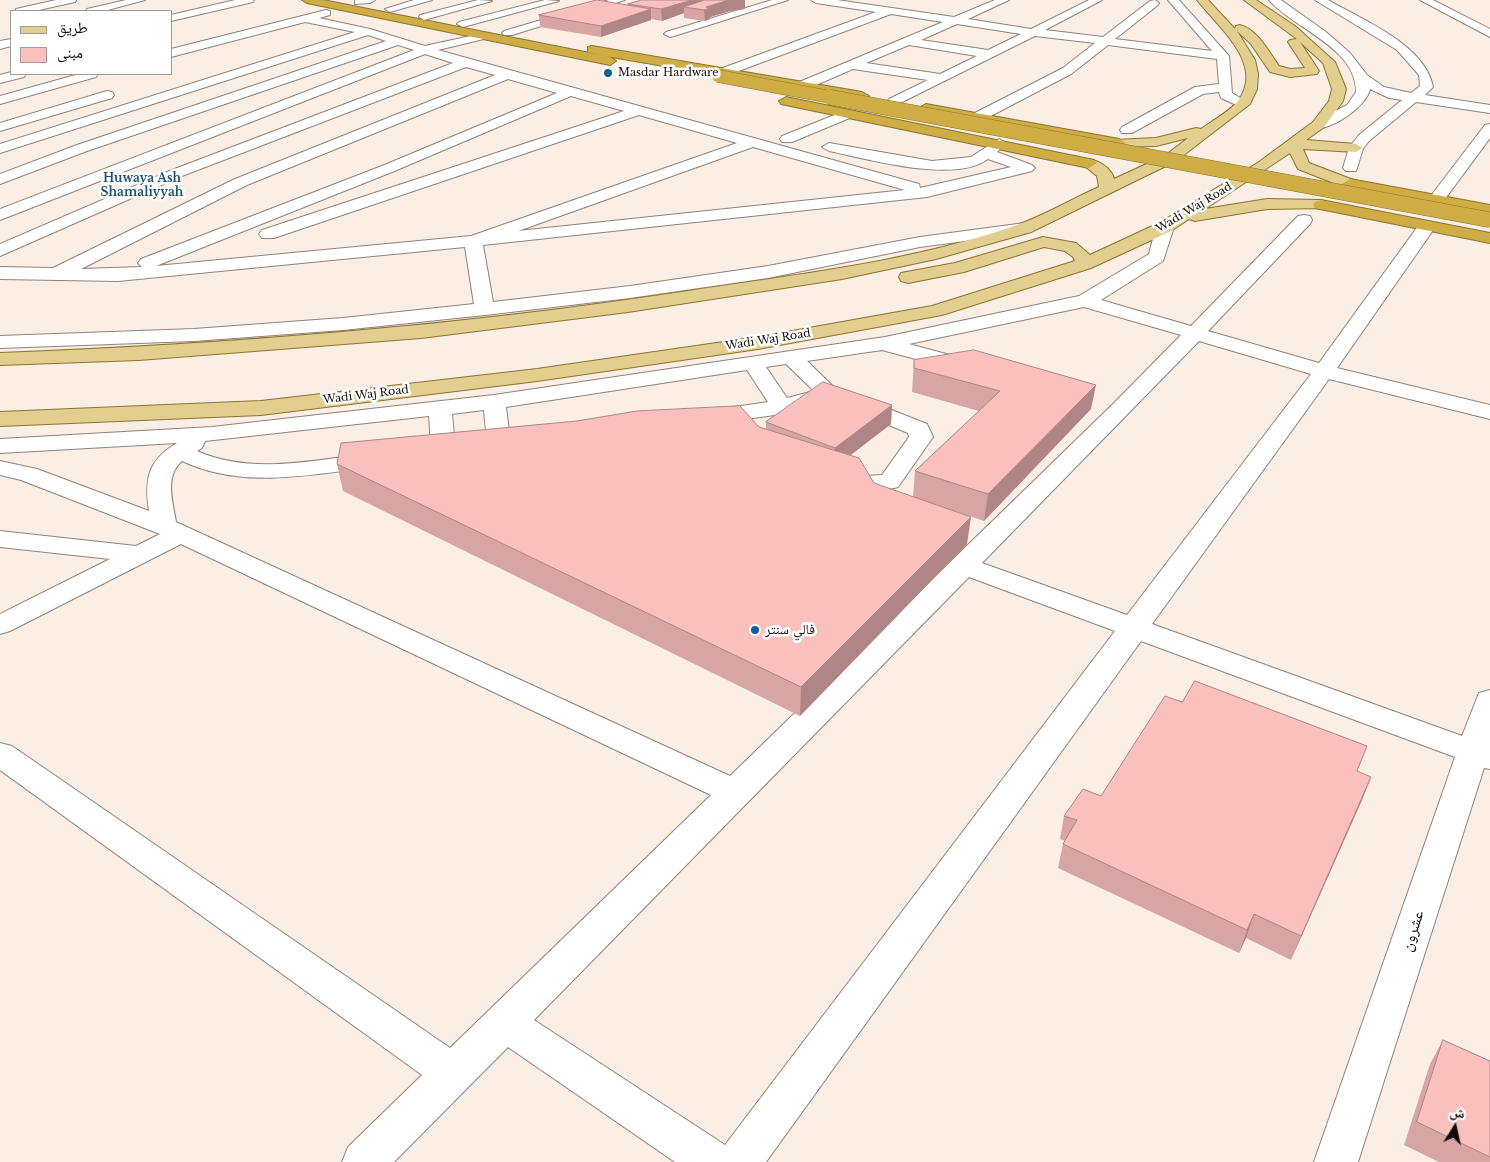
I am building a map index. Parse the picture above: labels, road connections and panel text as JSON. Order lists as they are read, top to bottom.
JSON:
{
  "streets": {
    "main road": ["Wadi Waj Road"],
    "street": ["عشرون"]
  },
  "districts": ["Huwaya Ash Shamaliyyah"],
  "places": ["Masdar Hardware", "فالي سنتر"],
  "legend": ["طريق", "مبنى"],
  "north": "top"
}
